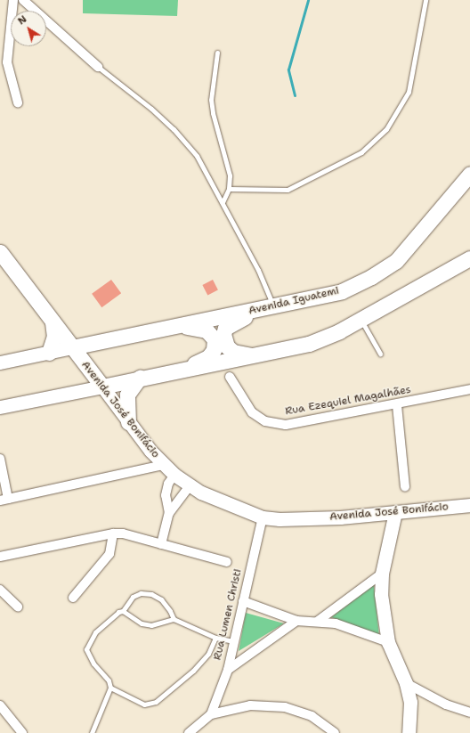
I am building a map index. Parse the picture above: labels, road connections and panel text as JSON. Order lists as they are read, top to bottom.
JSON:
{
  "streets": {
    "main road": ["Avenida Iguatemi", "Avenida José Bonifácio"],
    "street": ["Rua Ezequiel Magalhães", "Rua Lumen Christi"]
  },
  "crossings": [
    ["Avenida Iguatemi", "Avenida José Bonifácio"],
    ["Avenida José Bonifácio", "Rua Lumen Christi"]
  ],
  "north": "top left"
}
